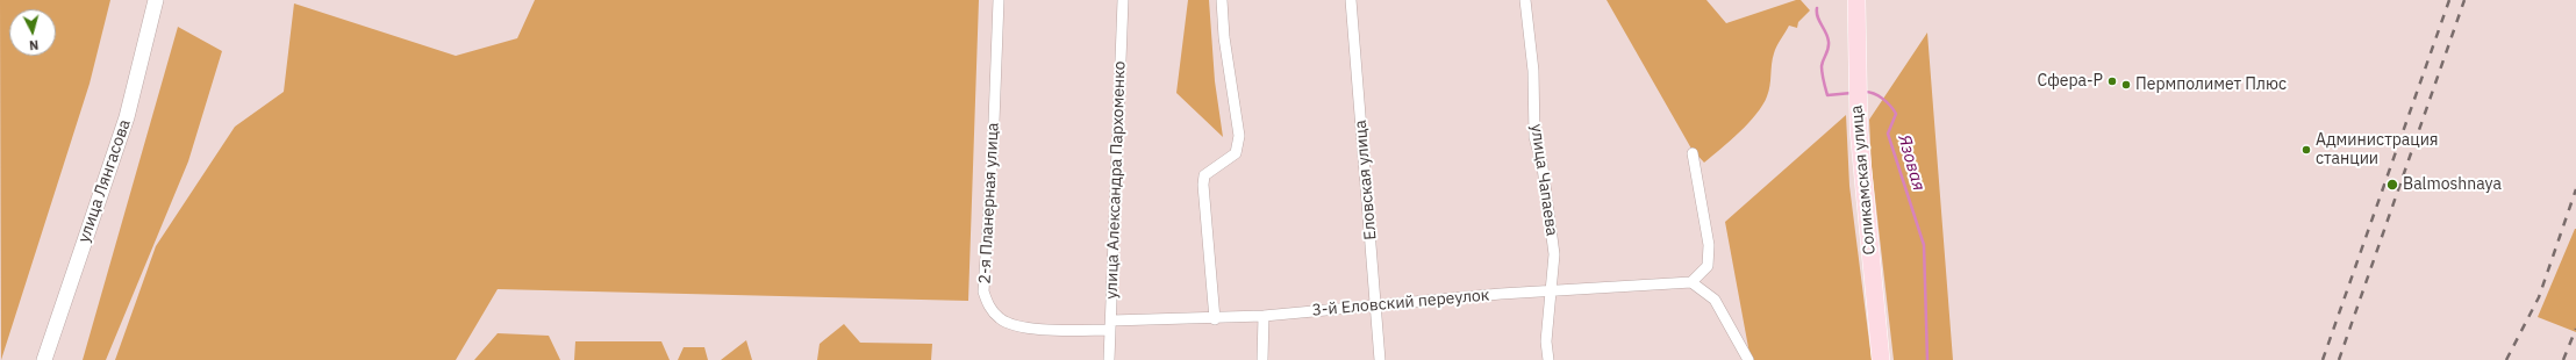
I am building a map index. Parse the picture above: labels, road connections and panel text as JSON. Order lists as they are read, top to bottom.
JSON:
{
  "streets": {
    "main road": ["Соликамская улица", "улица Лянгасова"],
    "street": [
      "улица Александра Пархоменко",
      "Еловская улица",
      "улица Чапаева",
      "2-я Планерная улица",
      "3-й Еловский переулок"
    ]
  },
  "crossings": [
    ["улица Александра Пархоменко", "2-я Планерная улица"],
    ["улица Александра Пархоменко", "3-й Еловский переулок"],
    ["Еловская улица", "3-й Еловский переулок"],
    ["улица Чапаева", "3-й Еловский переулок"],
    ["2-я Планерная улица", "3-й Еловский переулок"]
  ],
  "water": ["Язовая"],
  "places": [
    "Сфера-Р",
    "Пермполимет Плюс",
    "Администрация станции",
    "Balmoshnaya"
  ],
  "north": "bottom"
}
